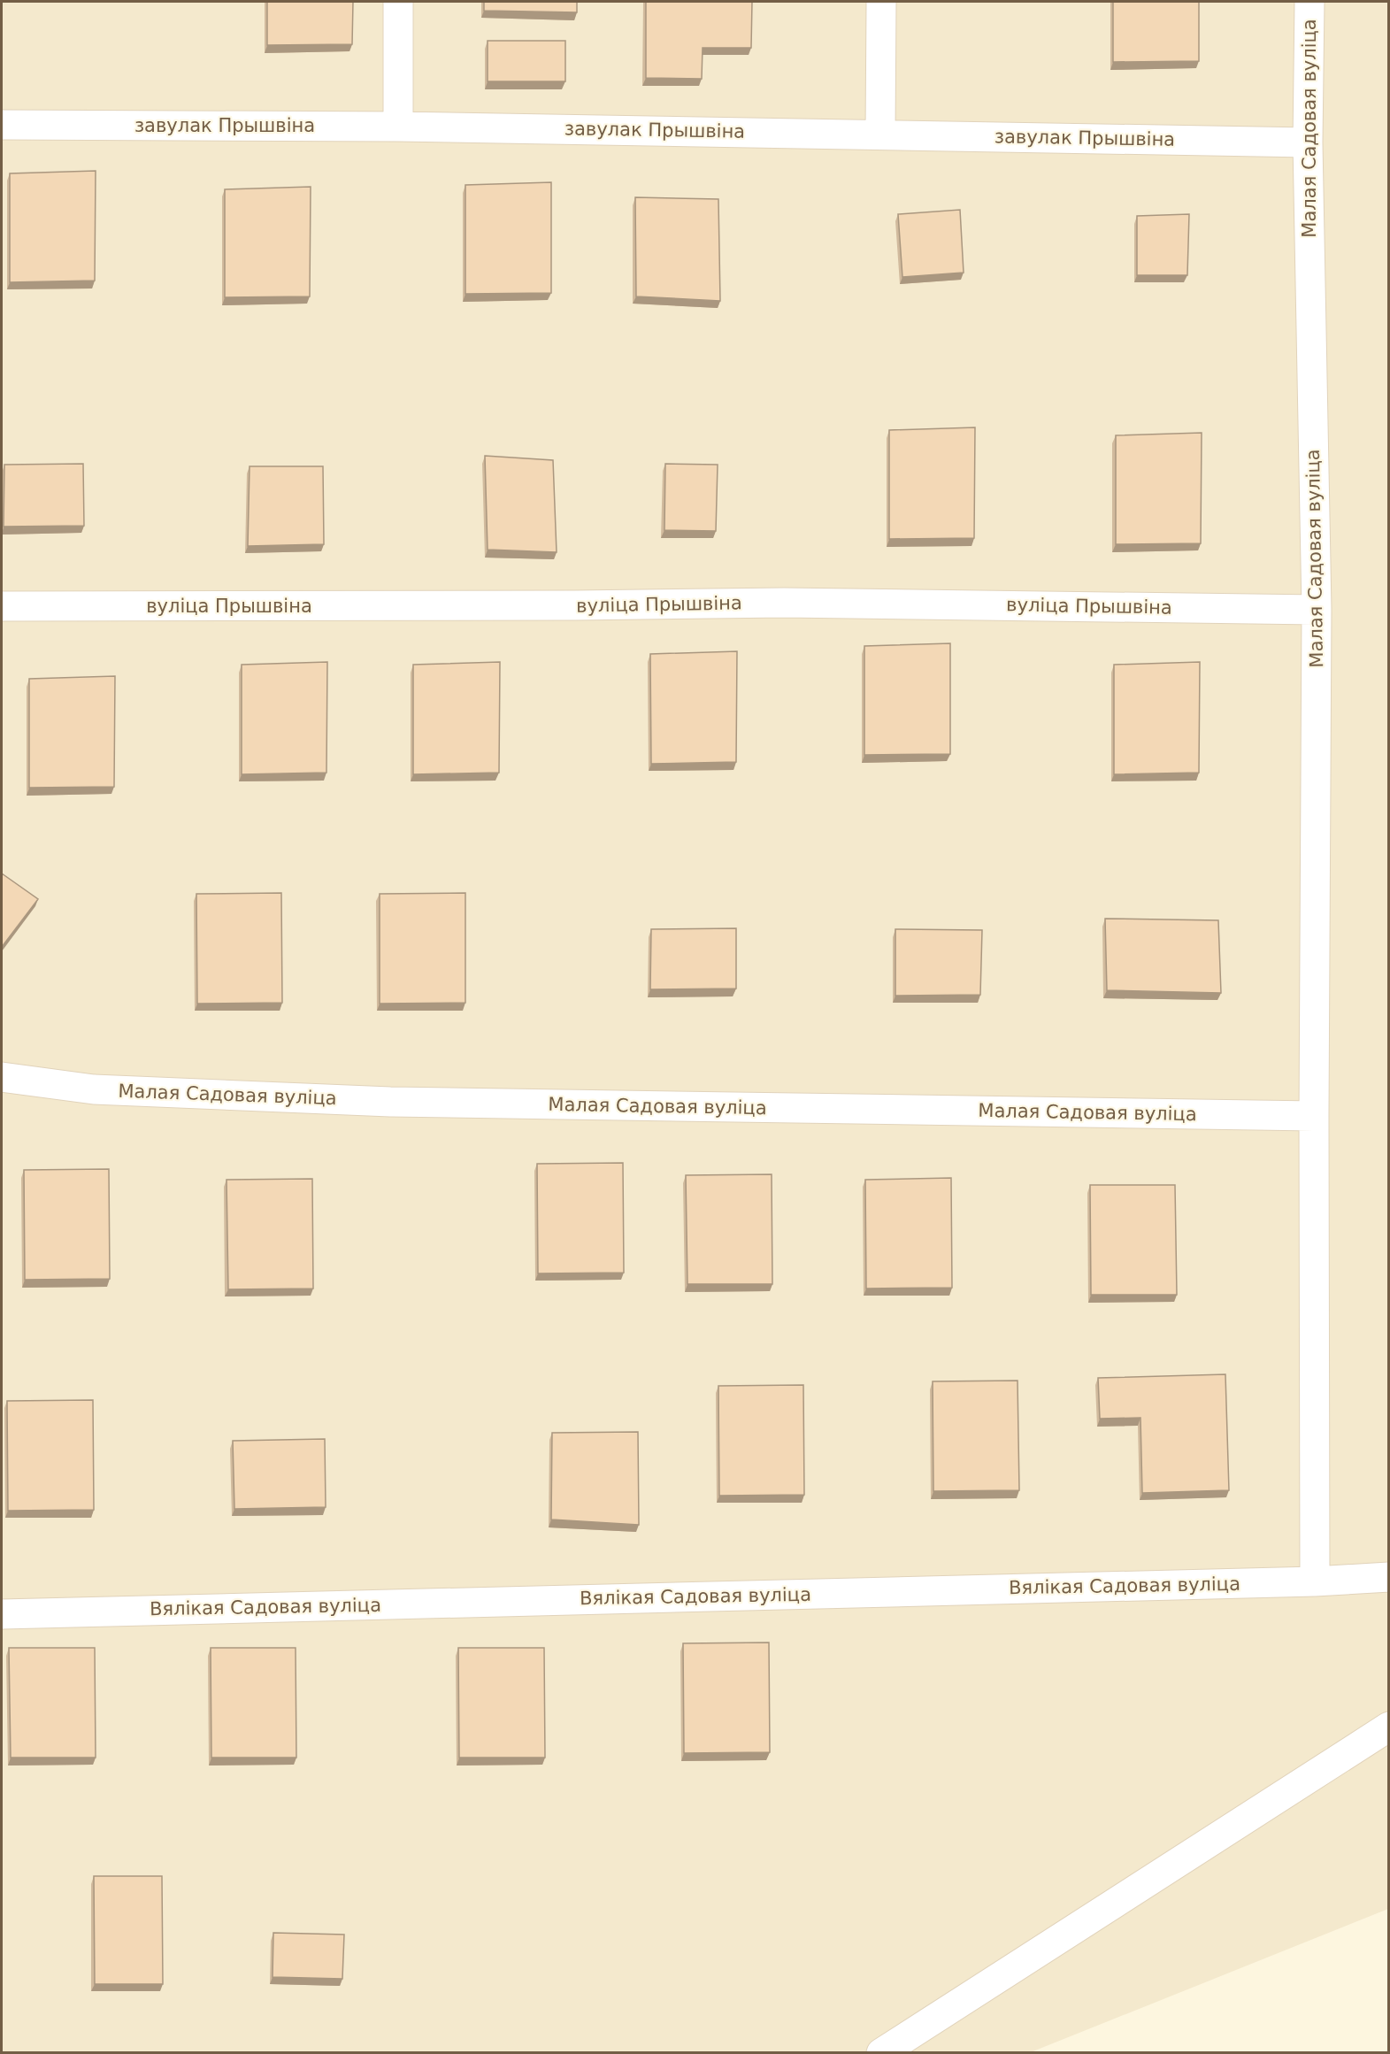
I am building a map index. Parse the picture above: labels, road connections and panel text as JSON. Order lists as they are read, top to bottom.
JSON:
{
  "streets": {
    "street": [
      "завулак Прышвіна",
      "Малая Садовая вуліца",
      "вуліца Прышвіна",
      "Вялікая Садовая вуліца"
    ]
  },
  "crossings": [
    ["завулак Прышвіна", "Малая Садовая вуліца"],
    ["Малая Садовая вуліца", "вуліца Прышвіна"],
    ["Малая Садовая вуліца", "Вялікая Садовая вуліца"]
  ]
}
